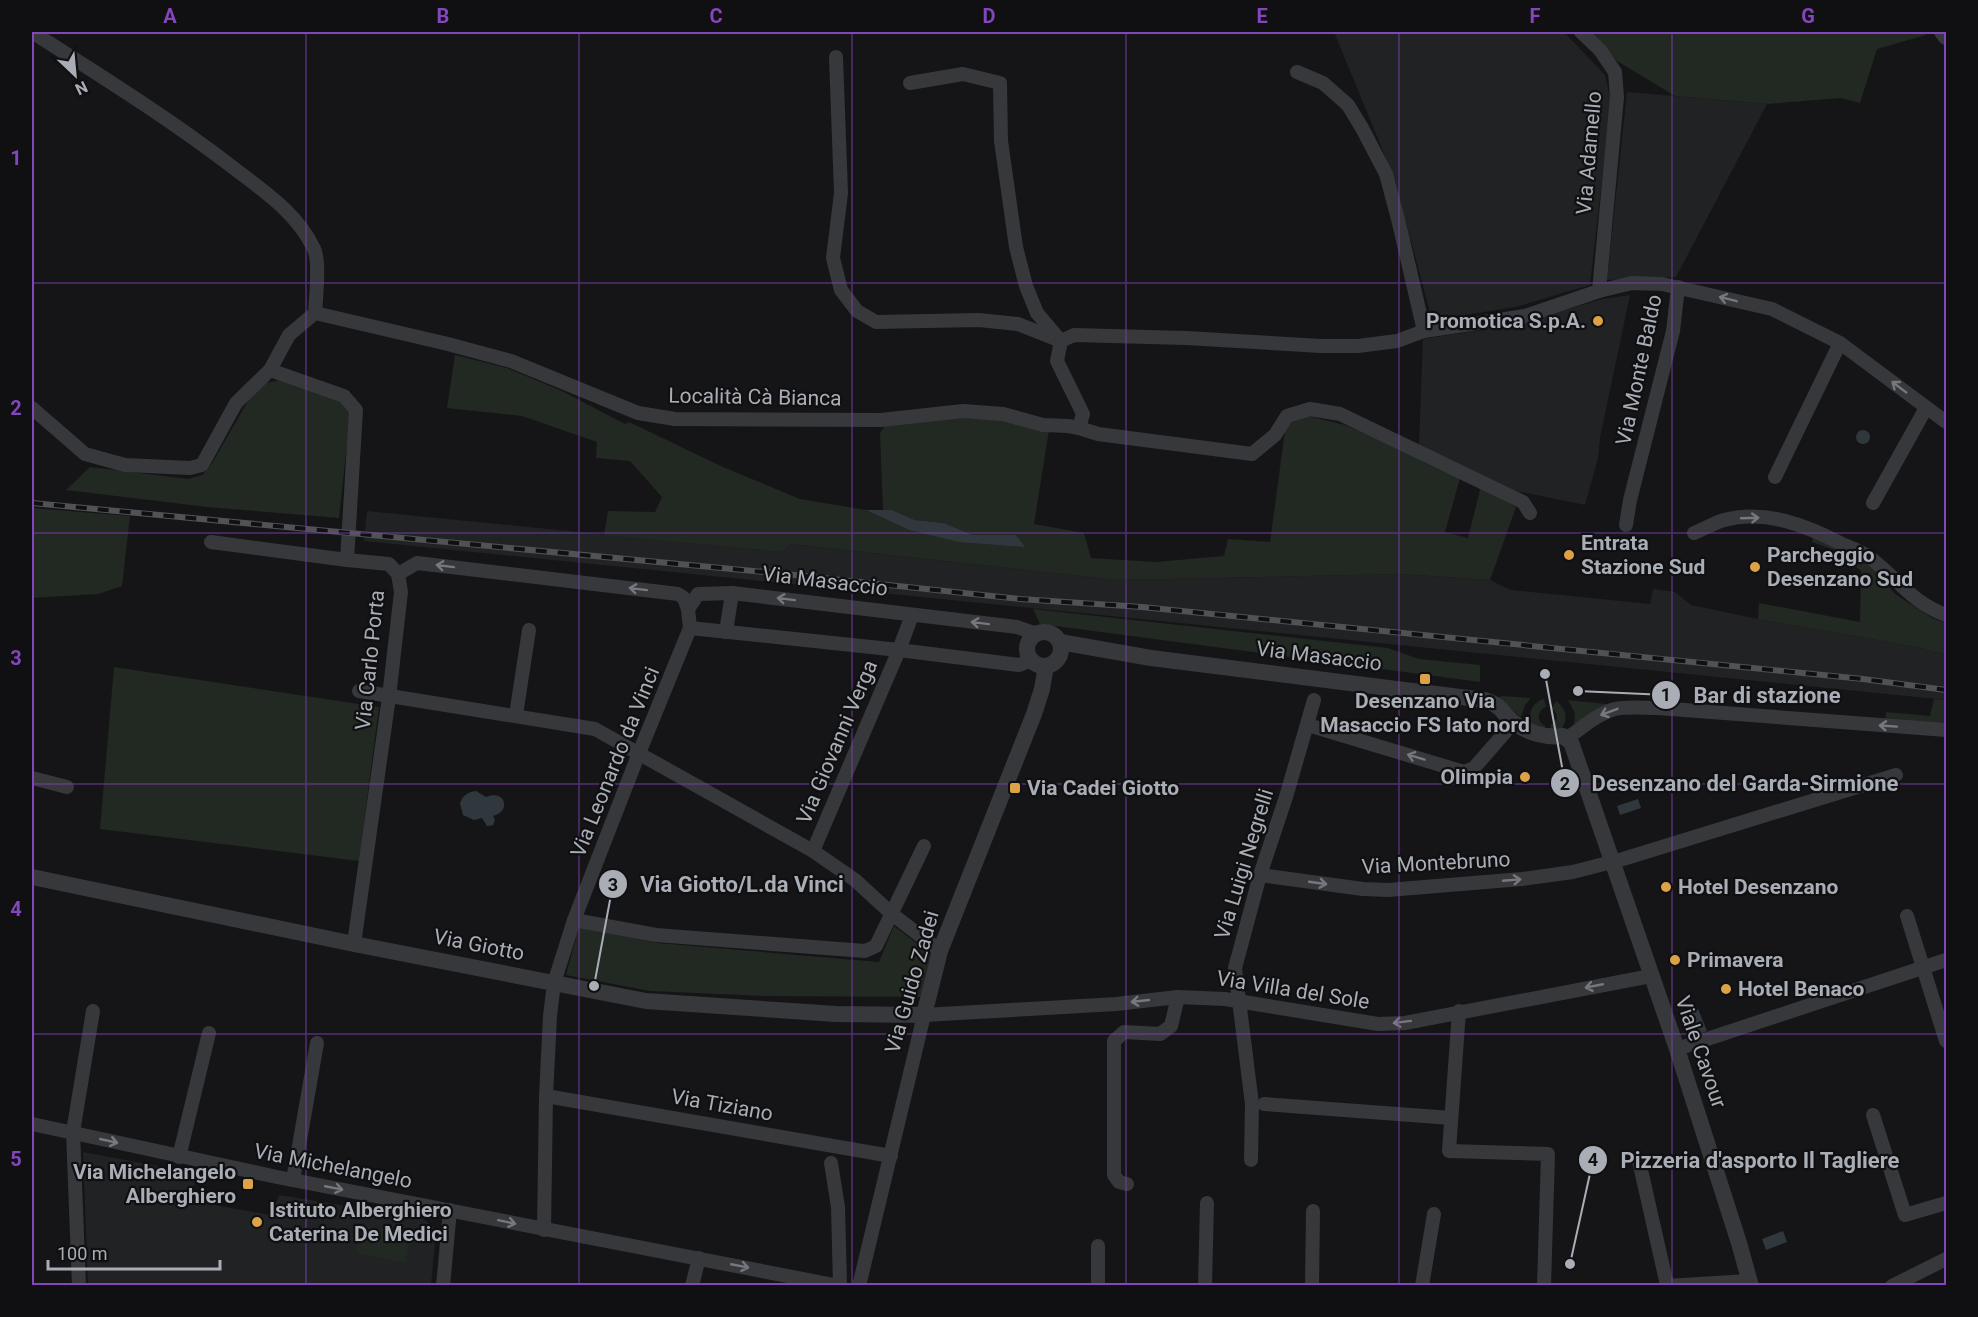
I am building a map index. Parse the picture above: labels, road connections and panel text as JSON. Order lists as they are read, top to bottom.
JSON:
{
  "streets": {
    "street": [
      "Via Adamello",
      "Via Monte Baldo",
      "Località Cà Bianca",
      "Via Masaccio",
      "Via Carlo Porta",
      "Via Giovanni Verga",
      "Via Leonardo da Vinci",
      "Via Montebruno",
      "Via Luigi Negrelli",
      "Via Giotto",
      "Via Guido Zadei",
      "Via Villa del Sole",
      "Viale Cavour",
      "Via Tiziano",
      "Via Michelangelo"
    ]
  },
  "crossings": [
    ["Via Masaccio", "Via Giovanni Verga"],
    ["Via Masaccio", "Via Leonardo da Vinci"],
    ["Via Masaccio", "Via Guido Zadei"],
    ["Via Masaccio", "Viale Cavour"],
    ["Via Carlo Porta", "Via Giotto"],
    ["Via Leonardo da Vinci", "Via Giotto"],
    ["Via Leonardo da Vinci", "Via Tiziano"],
    ["Via Leonardo da Vinci", "Via Michelangelo"],
    ["Via Montebruno", "Via Luigi Negrelli"],
    ["Via Montebruno", "Viale Cavour"],
    ["Via Luigi Negrelli", "Via Villa del Sole"],
    ["Via Giotto", "Via Guido Zadei"],
    ["Via Giotto", "Via Villa del Sole"],
    ["Via Guido Zadei", "Via Villa del Sole"],
    ["Via Guido Zadei", "Via Tiziano"],
    ["Via Villa del Sole", "Viale Cavour"]
  ],
  "one_way": [
    "Via Monte Baldo",
    "Via Montebruno",
    "Via Villa del Sole",
    "Via Michelangelo"
  ],
  "places": {
    "other": [
      "Promotica S.p.A.",
      "Entrata Stazione Sud",
      "Parcheggio Desenzano Sud",
      "Desenzano del Garda-Sirmione",
      "Bar di stazione",
      "Olimpia",
      "Hotel Desenzano",
      "Primavera",
      "Via Giotto/L.da Vinci",
      "Hotel Benaco",
      "Istituto Alberghiero Caterina De Medici",
      "Pizzeria d'asporto Il Tagliere"
    ],
    "transit": ["Desenzano Via Masaccio FS lato nord", "Via Cadei Giotto", "Via Michelangelo Alberghiero"]
  },
  "scale_bar": "100 m",
  "north": "bottom right",
  "grid": {
    "columns": [
      "A",
      "B",
      "C",
      "D",
      "E",
      "F",
      "G"
    ],
    "rows": [
      "1",
      "2",
      "3",
      "4",
      "5"
    ]
  }
}
